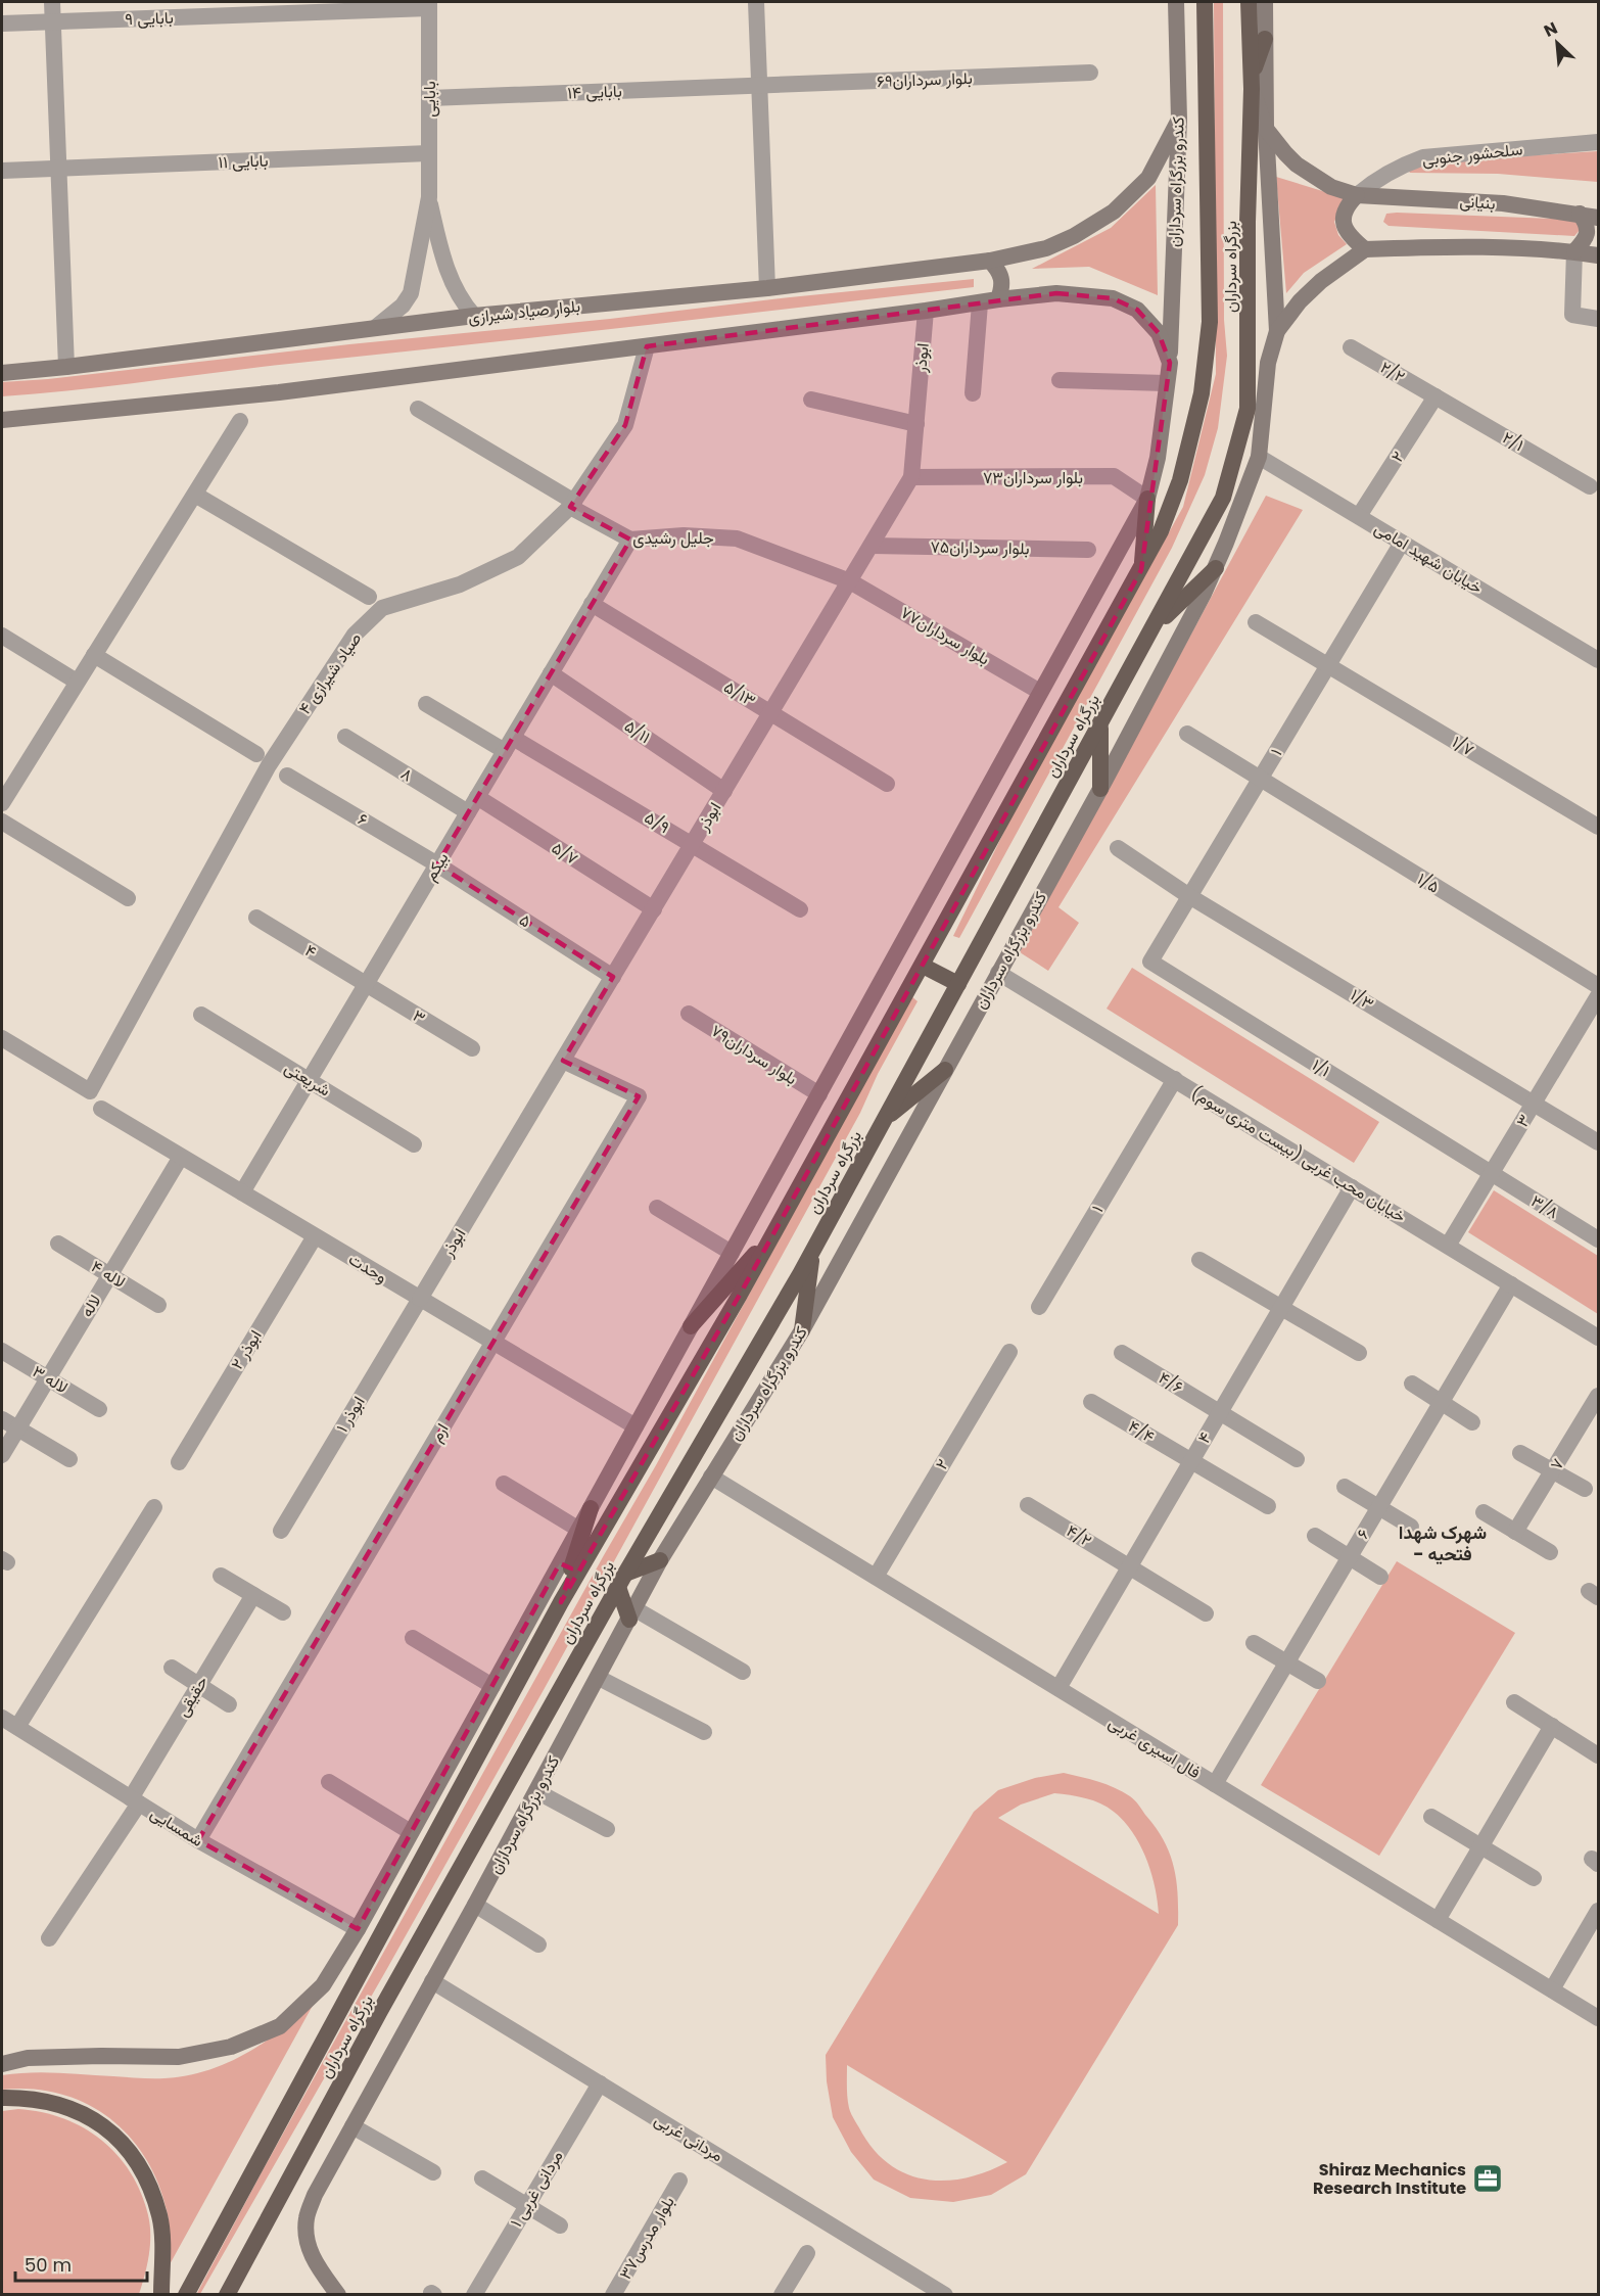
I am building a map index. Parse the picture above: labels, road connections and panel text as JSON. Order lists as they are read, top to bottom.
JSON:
{
  "streets": {
    "highway": ["بزرگراه سرداران"],
    "main road": ["کندرو بزرگراه سرداران", "بنیانی", "بلوار صیاد شیرازی"],
    "street": [
      "بابایی ۹",
      "بلوار سرداران۶۹",
      "بابایی ۱۴",
      "بابایی",
      "سلحشور جنوبی",
      "بابایی ۱۱",
      "ابوذر",
      "۲/۲",
      "۲/۱",
      "۲",
      "بلوار سرداران۷۳",
      "جلیل رشیدی",
      "بلوار سرداران۷۵",
      "خیابان شهید امامی",
      "بلوار سرداران۷۷",
      "صیاد شیرازی ۴",
      "۵/۱۳",
      "۵/۱۱",
      "۱/۷",
      "۱",
      "۸",
      "۶",
      "۵/۹",
      "۵/۷",
      "بیکم",
      "۱/۵",
      "۵",
      "۴",
      "۱/۳",
      "۳",
      "بلوار سرداران۷۹",
      "۱/۱",
      "شریعتی",
      "خیابان محب غربی (بیست متری سوم)",
      "۳/۸",
      "وحدت",
      "لاله ۴",
      "لاله",
      "ابوذر ۲",
      "لاله ۳",
      "۴/۶",
      "ابوذر ۱",
      "۴/۴",
      "ارم",
      "۷",
      "۴/۲",
      "حقیقی",
      "فال اسیری غربی",
      "شمسایی",
      "مردانی غربی",
      "مردانی غربی ۱",
      "بلوار مدرس۳۷"
    ]
  },
  "crossings": [
    ["بابایی ۹", "بابایی"],
    ["بلوار سرداران۶۹", "بابایی ۱۴"],
    ["بابایی ۱۴", "بابایی"],
    ["بابایی", "بابایی ۱۱"],
    ["بابایی", "بلوار صیاد شیرازی"],
    ["سلحشور جنوبی", "بنیانی"],
    ["کندرو بزرگراه سرداران", "بلوار صیاد شیرازی"],
    ["کندرو بزرگراه سرداران", "بلوار سرداران۷۳"],
    ["کندرو بزرگراه سرداران", "خیابان شهید امامی"],
    ["کندرو بزرگراه سرداران", "خیابان محب غربی (بیست متری سوم)"],
    ["کندرو بزرگراه سرداران", "فال اسیری غربی"],
    ["کندرو بزرگراه سرداران", "مردانی غربی"],
    ["ابوذر", "بلوار سرداران۷۳"],
    ["ابوذر", "جلیل رشیدی"],
    ["ابوذر", "بلوار سرداران۷۵"],
    ["ابوذر", "بلوار سرداران۷۷"],
    ["ابوذر", "۵/۱۳"],
    ["ابوذر", "۵/۱۱"],
    ["ابوذر", "۵/۹"],
    ["ابوذر", "۵/۷"],
    ["ابوذر", "۵"],
    ["ابوذر", "وحدت"],
    ["ابوذر", "ابوذر ۱"],
    ["ابوذر", "ارم"],
    ["۲/۲", "۲/۱"],
    ["۲/۲", "۲"],
    ["۲/۱", "۲"],
    ["۲", "خیابان شهید امامی"],
    ["۲", "فال اسیری غربی"],
    ["جلیل رشیدی", "بلوار سرداران۷۷"],
    ["جلیل رشیدی", "صیاد شیرازی ۴"],
    ["جلیل رشیدی", "بیکم"],
    ["خیابان شهید امامی", "۱"],
    ["۵/۱۳", "بیکم"],
    ["۵/۱۱", "بیکم"],
    ["۱/۷", "۱"],
    ["۱", "۱/۵"],
    ["۱", "۱/۳"],
    ["۱", "۱/۱"],
    ["۱", "خیابان محب غربی (بیست متری سوم)"],
    ["۸", "۵/۷"],
    ["۸", "بیکم"],
    ["۶", "بیکم"],
    ["۶", "۵"],
    ["۶", "خیابان محب غربی (بیست متری سوم)"],
    ["۶", "فال اسیری غربی"],
    ["۵/۹", "بیکم"],
    ["۵/۷", "بیکم"],
    ["بیکم", "۵"],
    ["بیکم", "۴"],
    ["بیکم", "۳"],
    ["بیکم", "شریعتی"],
    ["بیکم", "وحدت"],
    ["۴", "۳"],
    ["۴", "خیابان محب غربی (بیست متری سوم)"],
    ["۴", "۴/۶"],
    ["۴", "۴/۴"],
    ["۴", "۴/۲"],
    ["۴", "فال اسیری غربی"],
    ["۱/۳", "۳"],
    ["۳", "۱/۱"],
    ["۳", "خیابان محب غربی (بیست متری سوم)"],
    ["۳", "۳/۸"],
    ["۱/۱", "۳/۸"],
    ["وحدت", "لاله"],
    ["وحدت", "ابوذر ۲"],
    ["وحدت", "ابوذر ۱"],
    ["وحدت", "ارم"],
    ["لاله ۴", "لاله"],
    ["لاله", "لاله ۳"],
    ["ارم", "شمسایی"],
    ["حقیقی", "شمسایی"],
    ["مردانی غربی", "مردانی غربی ۱"]
  ],
  "districts": ["شهرک شهدا - فتحیه"],
  "places": {
    "office": ["Shiraz Mechanics Research Institute"]
  },
  "scale_bar": "50 m",
  "north": "top left"
}
